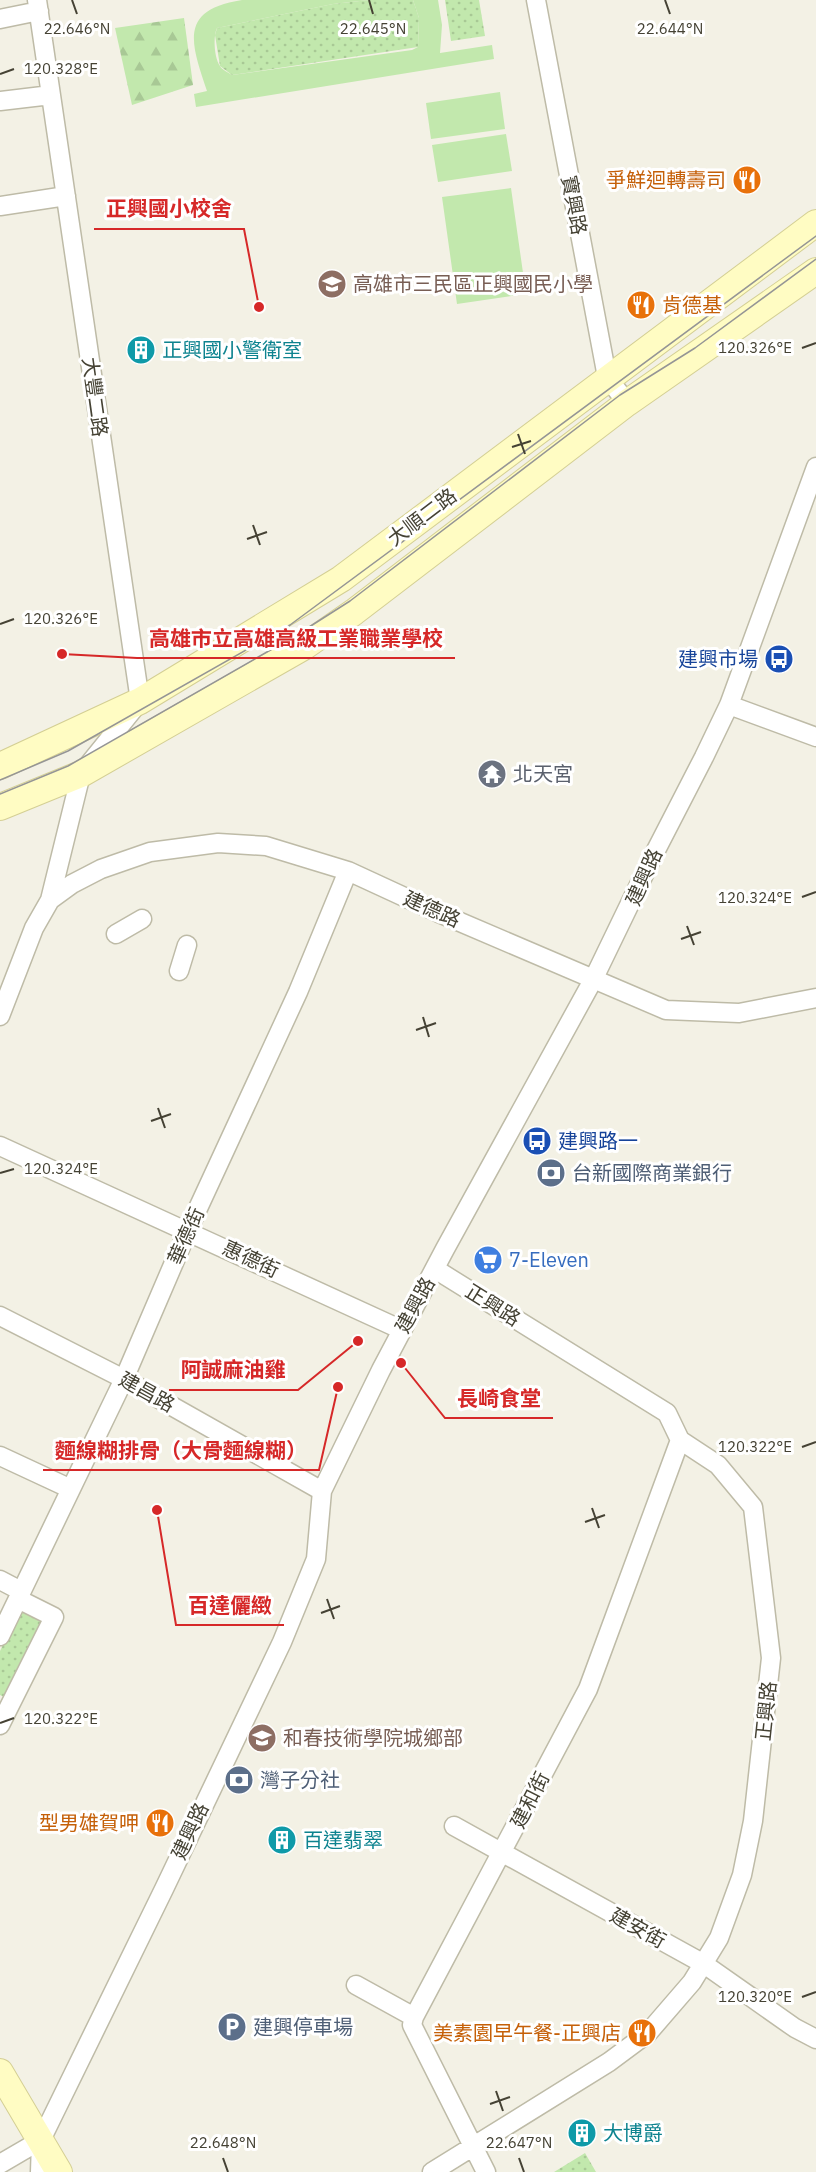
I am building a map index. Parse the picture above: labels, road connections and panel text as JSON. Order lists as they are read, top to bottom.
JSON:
{
  "streets": {
    "street": [
      "寶興路",
      "大豐二路",
      "大順二路",
      "建興路",
      "建德路",
      "華德街",
      "惠德街",
      "正興路",
      "建昌路",
      "建和街",
      "建安街"
    ]
  },
  "crossings": [
    ["寶興路", "大順二路"],
    ["大豐二路", "大順二路"],
    ["大順二路", "建德路"],
    ["建興路", "建德路"],
    ["建興路", "惠德街"],
    ["建興路", "正興路"],
    ["建興路", "建昌路"],
    ["建德路", "華德街"],
    ["華德街", "惠德街"],
    ["華德街", "建昌路"],
    ["正興路", "建和街"],
    ["正興路", "建安街"],
    ["建和街", "建安街"]
  ],
  "places": {
    "restaurant": [
      "爭鮮迴轉壽司",
      "肯德基",
      "型男雄賀呷",
      "美素園早午餐-正興店"
    ],
    "school or university": ["高雄市三民區正興國民小學", "和春技術學院城鄉部"],
    "other": [
      "正興國小校舍",
      "高雄市立高雄高級工業職業學校",
      "阿誠麻油雞",
      "長崎食堂",
      "麵線糊排骨（大骨麵線糊）",
      "百達儷緻"
    ],
    "building": ["正興國小警衛室", "百達翡翠", "大博爵"],
    "bus stop": ["建興市場", "建興路一"],
    "temple": ["北天宮"],
    "bank": ["台新國際商業銀行", "灣子分社"],
    "supermarket": ["7-Eleven"],
    "parking": ["建興停車場"]
  },
  "coordinates": [
    "22.646°N",
    "22.645°N",
    "22.644°N",
    "120.328°E",
    "120.326°E",
    "120.324°E",
    "120.322°E",
    "120.320°E",
    "22.648°N",
    "22.647°N"
  ]
}
